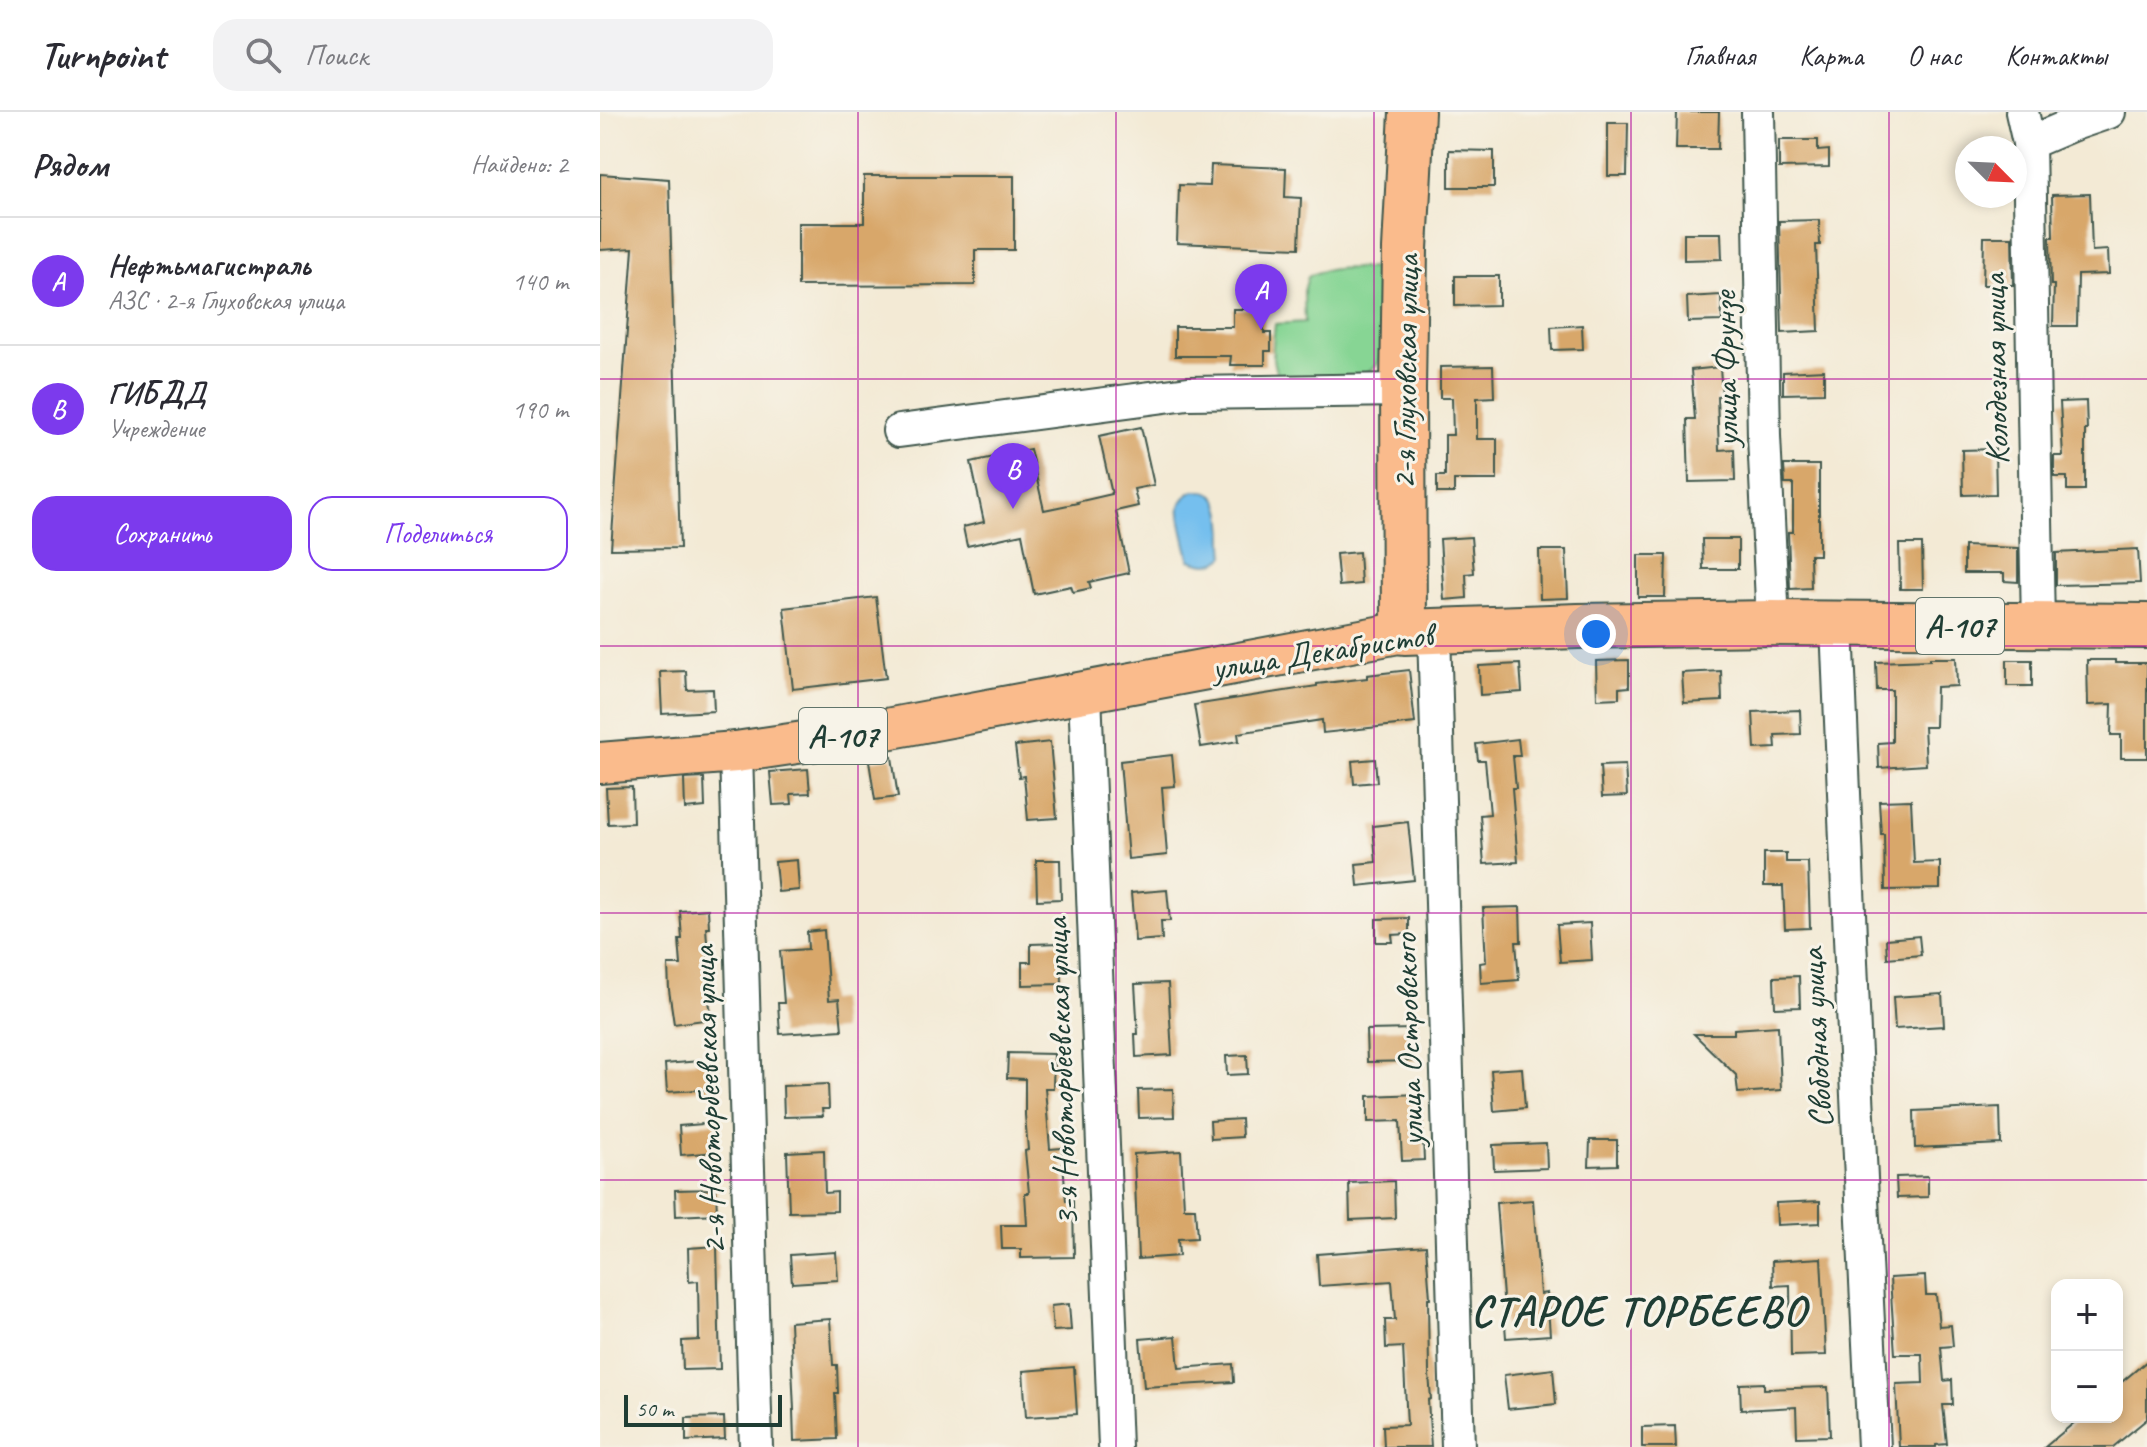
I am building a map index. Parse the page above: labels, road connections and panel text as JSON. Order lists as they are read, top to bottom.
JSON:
{
  "streets": {
    "highway": ["2-я Глуховская улица", "А-107", "улица Декабристов"],
    "street": [
      "улица Фрунзе",
      "Колодезная улица",
      "Свободная улица",
      "улица Островского",
      "3-я Новоторбеевская улица",
      "2-я Новоторбеевская улица"
    ]
  },
  "crossings": [
    ["улица Фрунзе", "улица Декабристов"],
    ["Колодезная улица", "улица Декабристов"],
    ["2-я Глуховская улица", "улица Декабристов"],
    ["2-я Глуховская улица", "улица Островского"],
    ["улица Декабристов", "Свободная улица"],
    ["улица Декабристов", "улица Островского"],
    ["улица Декабристов", "3-я Новоторбеевская улица"],
    ["улица Декабристов", "2-я Новоторбеевская улица"]
  ],
  "districts": ["СТАРОЕ ТОРБЕЕВО"],
  "scale_bar": "50 m",
  "north": "bottom right",
  "page": {
    "header": "Turnpoint",
    "search": "Поиск",
    "nav": [
      "Главная",
      "Карта",
      "О нас",
      "Контакты"
    ],
    "heading": ["Рядом", "Найдено: 2"],
    "list": [
      {
        "mark": "A",
        "name": "Нефтьмагистраль",
        "note": "АЗС · 2-я Глуховская улица",
        "value": "140 m"
      },
      {
        "mark": "B",
        "name": "ГИБДД",
        "note": "Учреждение",
        "value": "190 m"
      }
    ],
    "pins": ["A", "B"],
    "buttons": ["Сохранить", "Поделиться"],
    "map_buttons": ["+", "−"],
    "scale": "50 m"
  }
}
